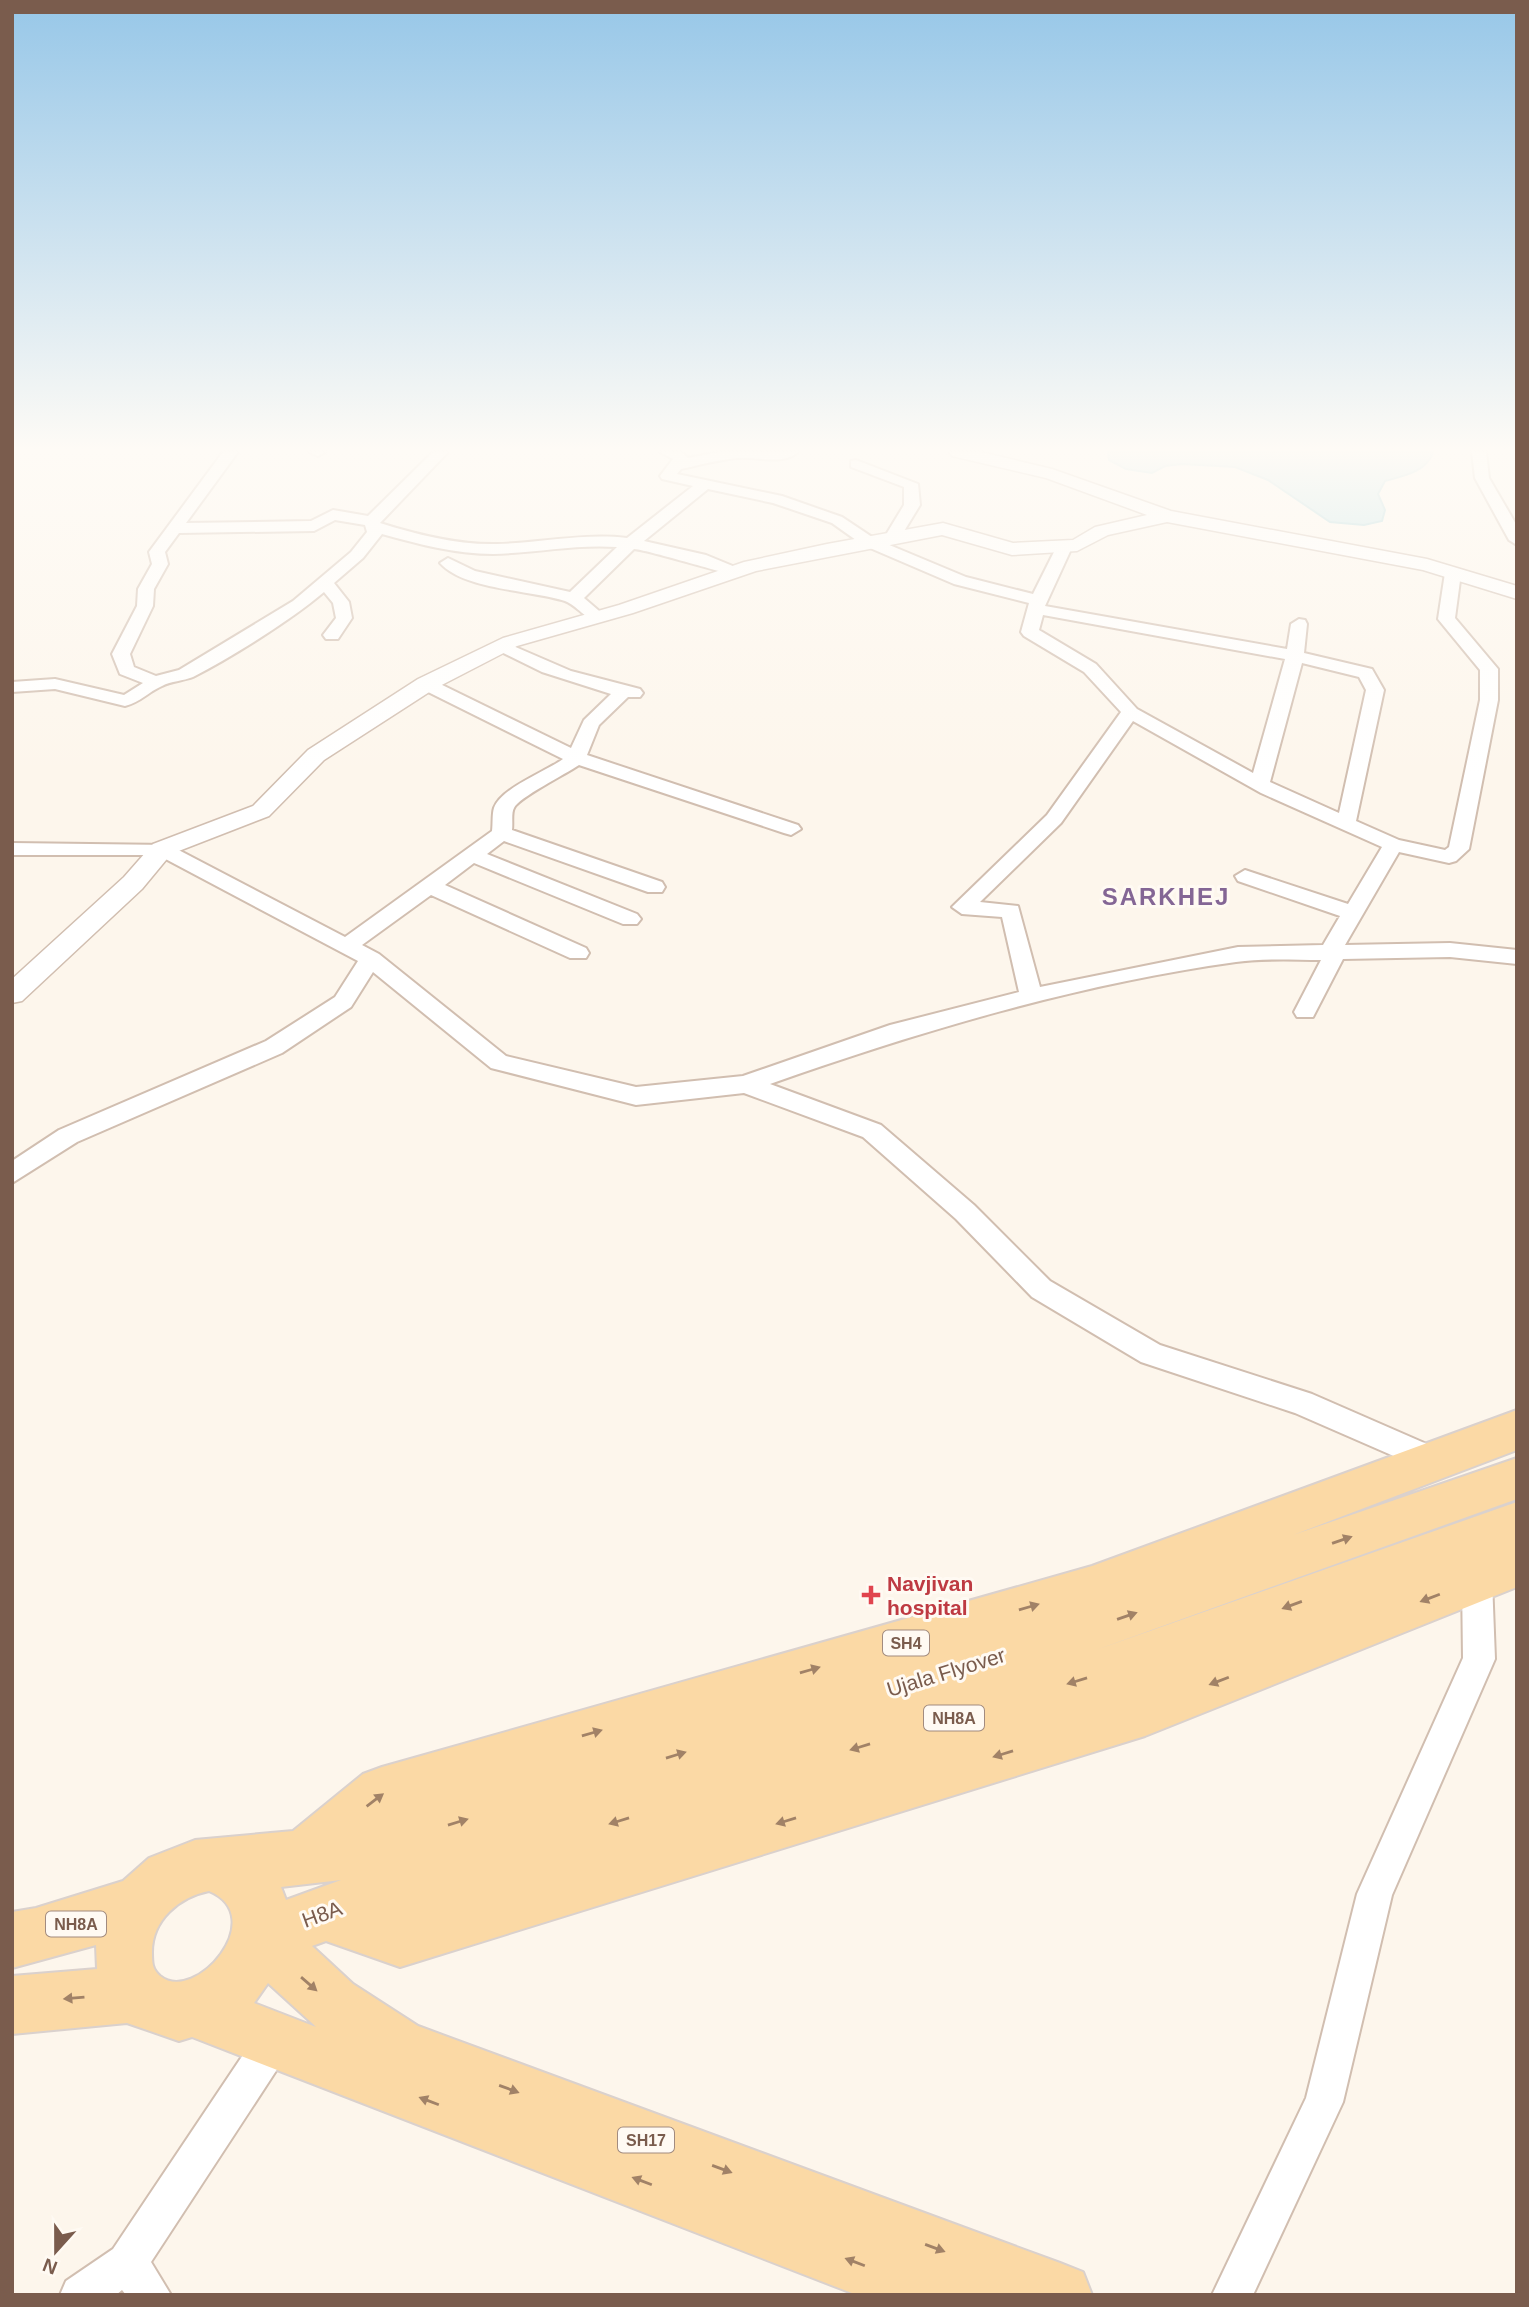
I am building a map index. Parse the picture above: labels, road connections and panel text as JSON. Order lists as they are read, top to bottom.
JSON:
{
  "streets": {
    "main road": [
      "SH4",
      "Ujala Flyover",
      "NH8A",
      "H8A",
      "SH17"
    ]
  },
  "crossings": [
    ["SH4", "NH8A"],
    ["Ujala Flyover", "NH8A"],
    ["Ujala Flyover", "H8A"],
    ["NH8A", "H8A"],
    ["NH8A", "SH17"],
    ["H8A", "SH17"]
  ],
  "districts": ["SARKHEJ"],
  "places": {
    "health": ["Navjivan hospital"]
  },
  "north": "bottom"
}
